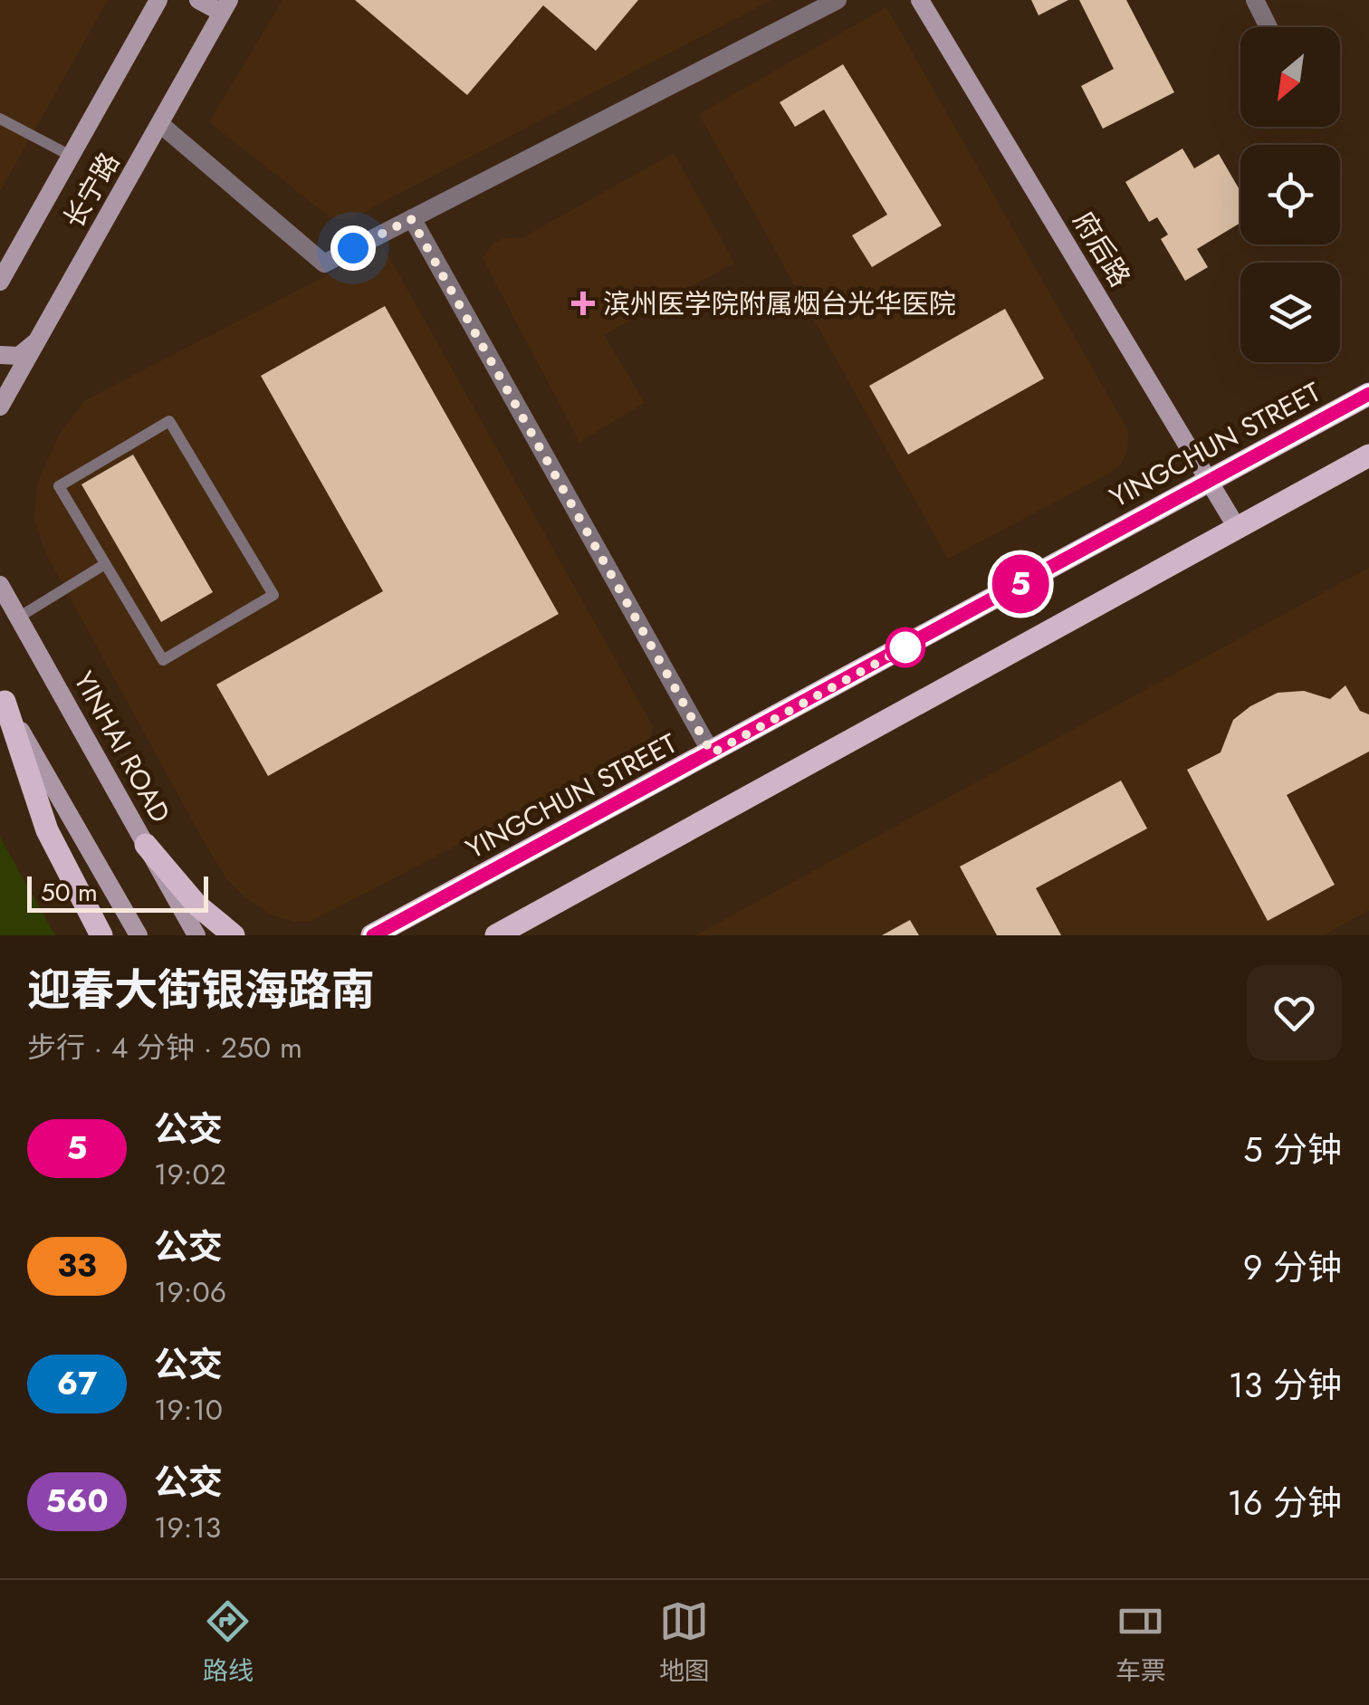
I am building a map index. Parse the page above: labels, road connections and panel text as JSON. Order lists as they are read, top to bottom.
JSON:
{
  "streets": {
    "main road": ["YINGCHUN STREET"],
    "street": ["长宁路", "府后路", "YINHAI ROAD"]
  },
  "crossings": [
    ["府后路", "YINGCHUN STREET"]
  ],
  "places": {
    "health": ["滨州医学院附属烟台光华医院"]
  },
  "lines": ["bus line 5"],
  "scale_bar": "50 m",
  "north": "bottom left",
  "page": {
    "on_map": "5",
    "scale": "50 m",
    "heading": ["迎春大街银海路南", "步行 · 4 分钟 · 250 m"],
    "list": [
      {
        "mark": "5",
        "name": "公交",
        "note": "19:02",
        "value": "5 分钟"
      },
      {
        "mark": "33",
        "name": "公交",
        "note": "19:06",
        "value": "9 分钟"
      },
      {
        "mark": "67",
        "name": "公交",
        "note": "19:10",
        "value": "13 分钟"
      },
      {
        "mark": "560",
        "name": "公交",
        "note": "19:13",
        "value": "16 分钟"
      }
    ],
    "tabs": ["路线", "地图", "车票"]
  }
}
